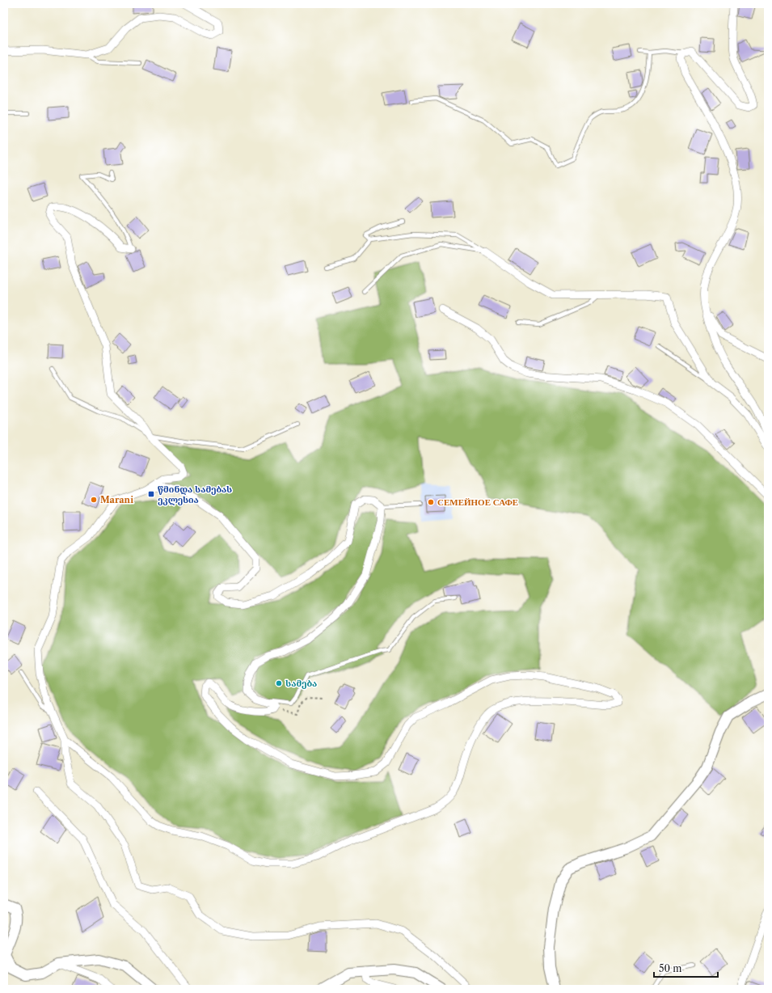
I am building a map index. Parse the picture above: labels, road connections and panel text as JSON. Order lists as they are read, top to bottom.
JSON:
{
  "places": {
    "transit": ["წმინდა სამებას ეკლესია"],
    "other": ["Marani", "СЕМЕЙНОЕ САФЕ", "სამება"]
  },
  "scale_bar": "50 m"
}
